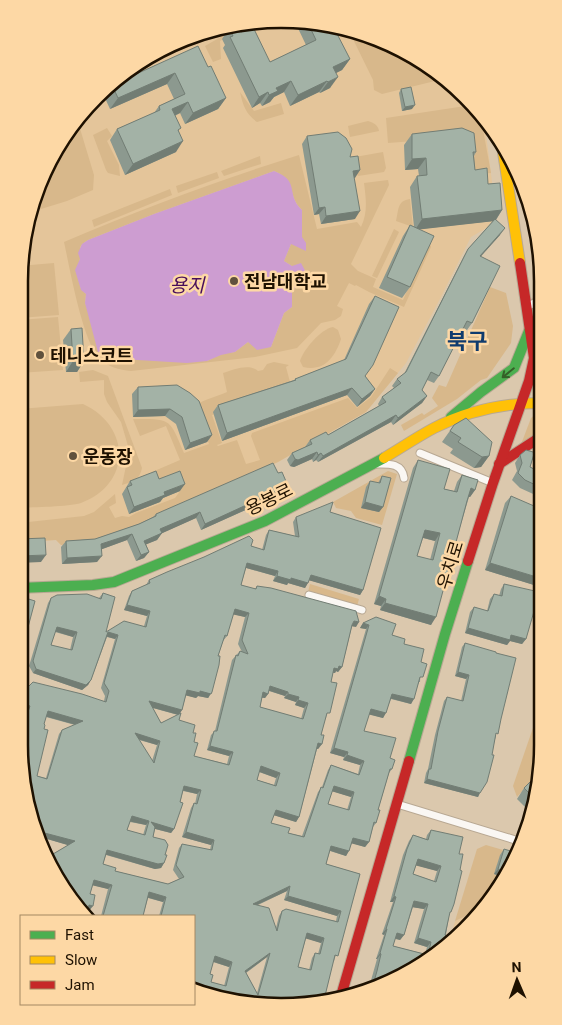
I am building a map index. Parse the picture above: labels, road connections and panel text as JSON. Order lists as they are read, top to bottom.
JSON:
{
  "streets": {
    "main road": ["용봉로", "우치로"]
  },
  "crossings": [
    ["용봉로", "우치로"]
  ],
  "districts": ["북구"],
  "water": ["용지"],
  "places": ["전남대학교", "테니스코트", "운동장"],
  "legend": ["Fast", "Slow", "Jam"],
  "north": "top"
}
